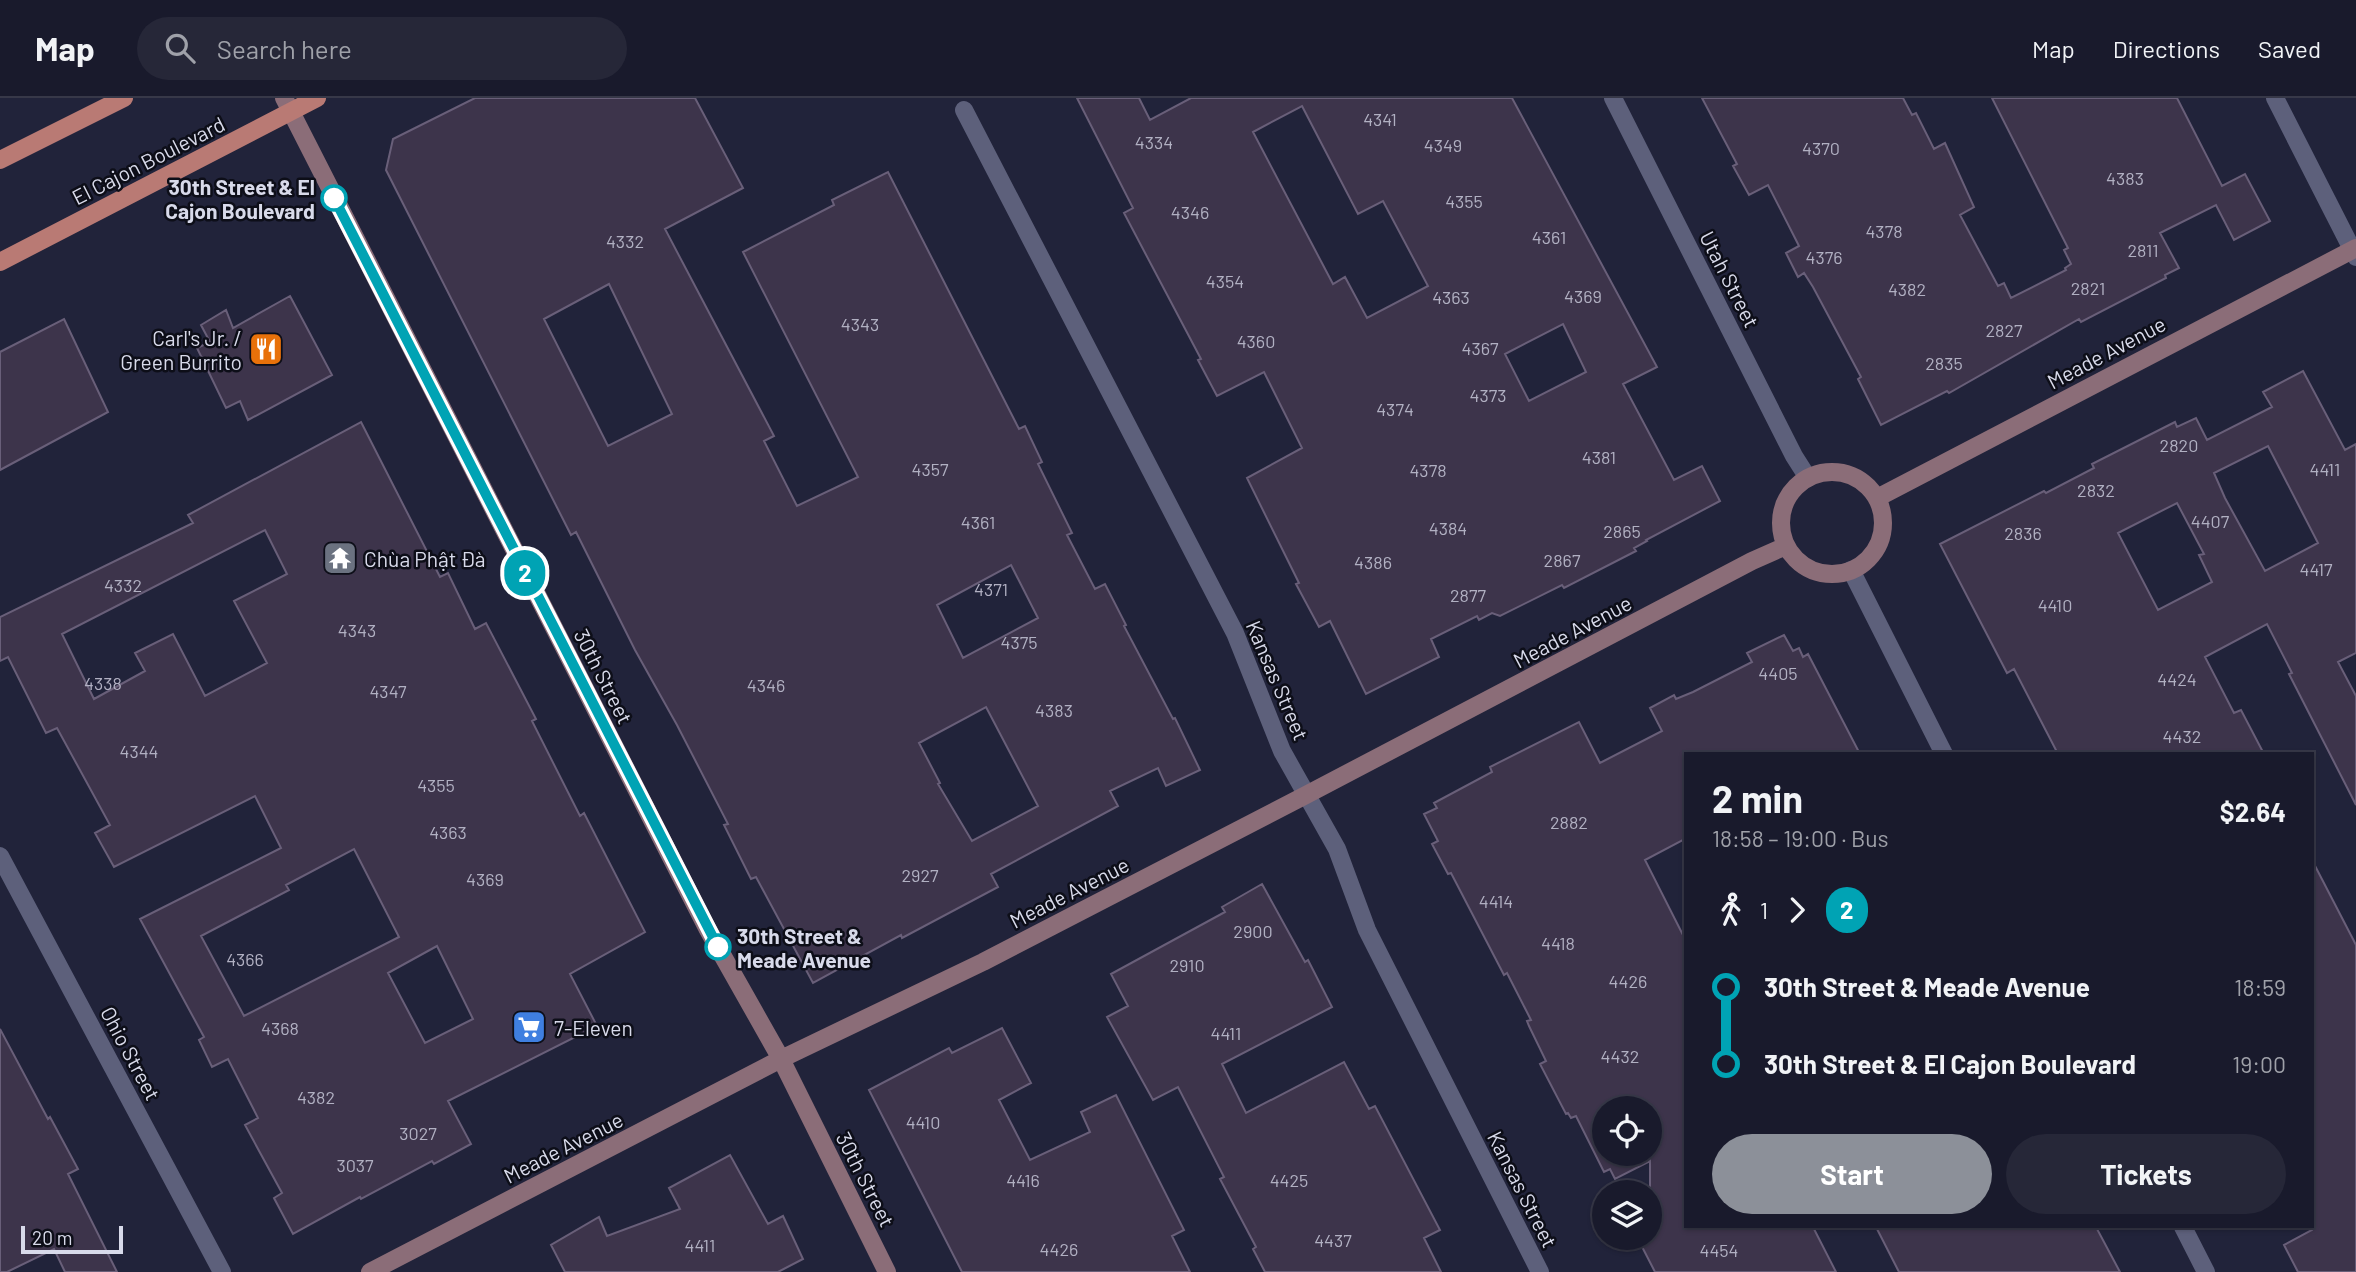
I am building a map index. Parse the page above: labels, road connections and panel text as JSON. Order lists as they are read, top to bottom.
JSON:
{
  "streets": {
    "main road": ["El Cajon Boulevard", "Meade Avenue", "30th Street"],
    "street": ["Utah Street", "Kansas Street", "Ohio Street"]
  },
  "crossings": [
    ["El Cajon Boulevard", "30th Street"],
    ["Utah Street", "Meade Avenue"],
    ["Meade Avenue", "30th Street"],
    ["Meade Avenue", "Kansas Street"]
  ],
  "places": {
    "other": ["30th Street & El Cajon Boulevard", "30th Street & Meade Avenue"],
    "restaurant": ["Carl's Jr. / Green Burrito"],
    "temple": ["Chùa Phật Đà"],
    "supermarket": ["7-Eleven"]
  },
  "lines": ["bus line 2"],
  "house_numbers": [
    "4341",
    "4334",
    "4349",
    "4370",
    "4383",
    "4355",
    "4346",
    "4378",
    "4361",
    "4332",
    "2811",
    "4376",
    "4354",
    "2821",
    "4382",
    "4369",
    "4363",
    "4343",
    "2827",
    "4360",
    "4367",
    "2835",
    "4373",
    "4374",
    "2820",
    "4381",
    "4357",
    "4411",
    "4378",
    "2832",
    "4407",
    "4361",
    "4384",
    "2865",
    "2836",
    "2867",
    "4386",
    "4417",
    "4332",
    "4371",
    "2877",
    "4410",
    "4343",
    "4375",
    "4405",
    "4424",
    "4338",
    "4346",
    "4347",
    "4383",
    "4432",
    "4344",
    "4355",
    "2882",
    "4363",
    "2927",
    "4369",
    "4414",
    "2900",
    "4418",
    "4366",
    "2910",
    "4426",
    "4368",
    "4411",
    "4432",
    "4382",
    "4410",
    "3027",
    "3037",
    "4416",
    "4425",
    "4437",
    "4411",
    "4426",
    "4454"
  ],
  "scale_bar": "20 m",
  "page": {
    "header": "Map",
    "search": "Search here",
    "nav": ["Map", "Directions", "Saved"],
    "on_map": "2",
    "heading": ["2 min", "18:58 – 19:00 · Bus", "$2.64"],
    "legs": ["1", "2"],
    "list": [
      {
        "name": "30th Street & Meade Avenue",
        "value": "18:59"
      },
      {
        "name": "30th Street & El Cajon Boulevard",
        "value": "19:00"
      }
    ],
    "buttons": ["Start", "Tickets"],
    "scale": "20 m"
  }
}
